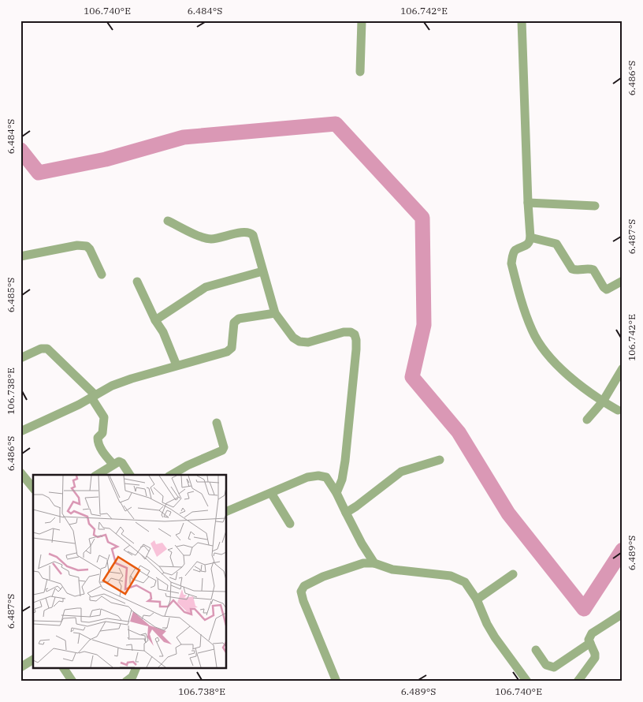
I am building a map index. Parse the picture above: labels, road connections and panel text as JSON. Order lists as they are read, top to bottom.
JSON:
{
  "coordinates": [
    "106.740°E",
    "6.484°S",
    "106.742°E",
    "6.486°S",
    "6.487°S",
    "6.485°S",
    "106.738°E",
    "6.489°S"
  ]
}
